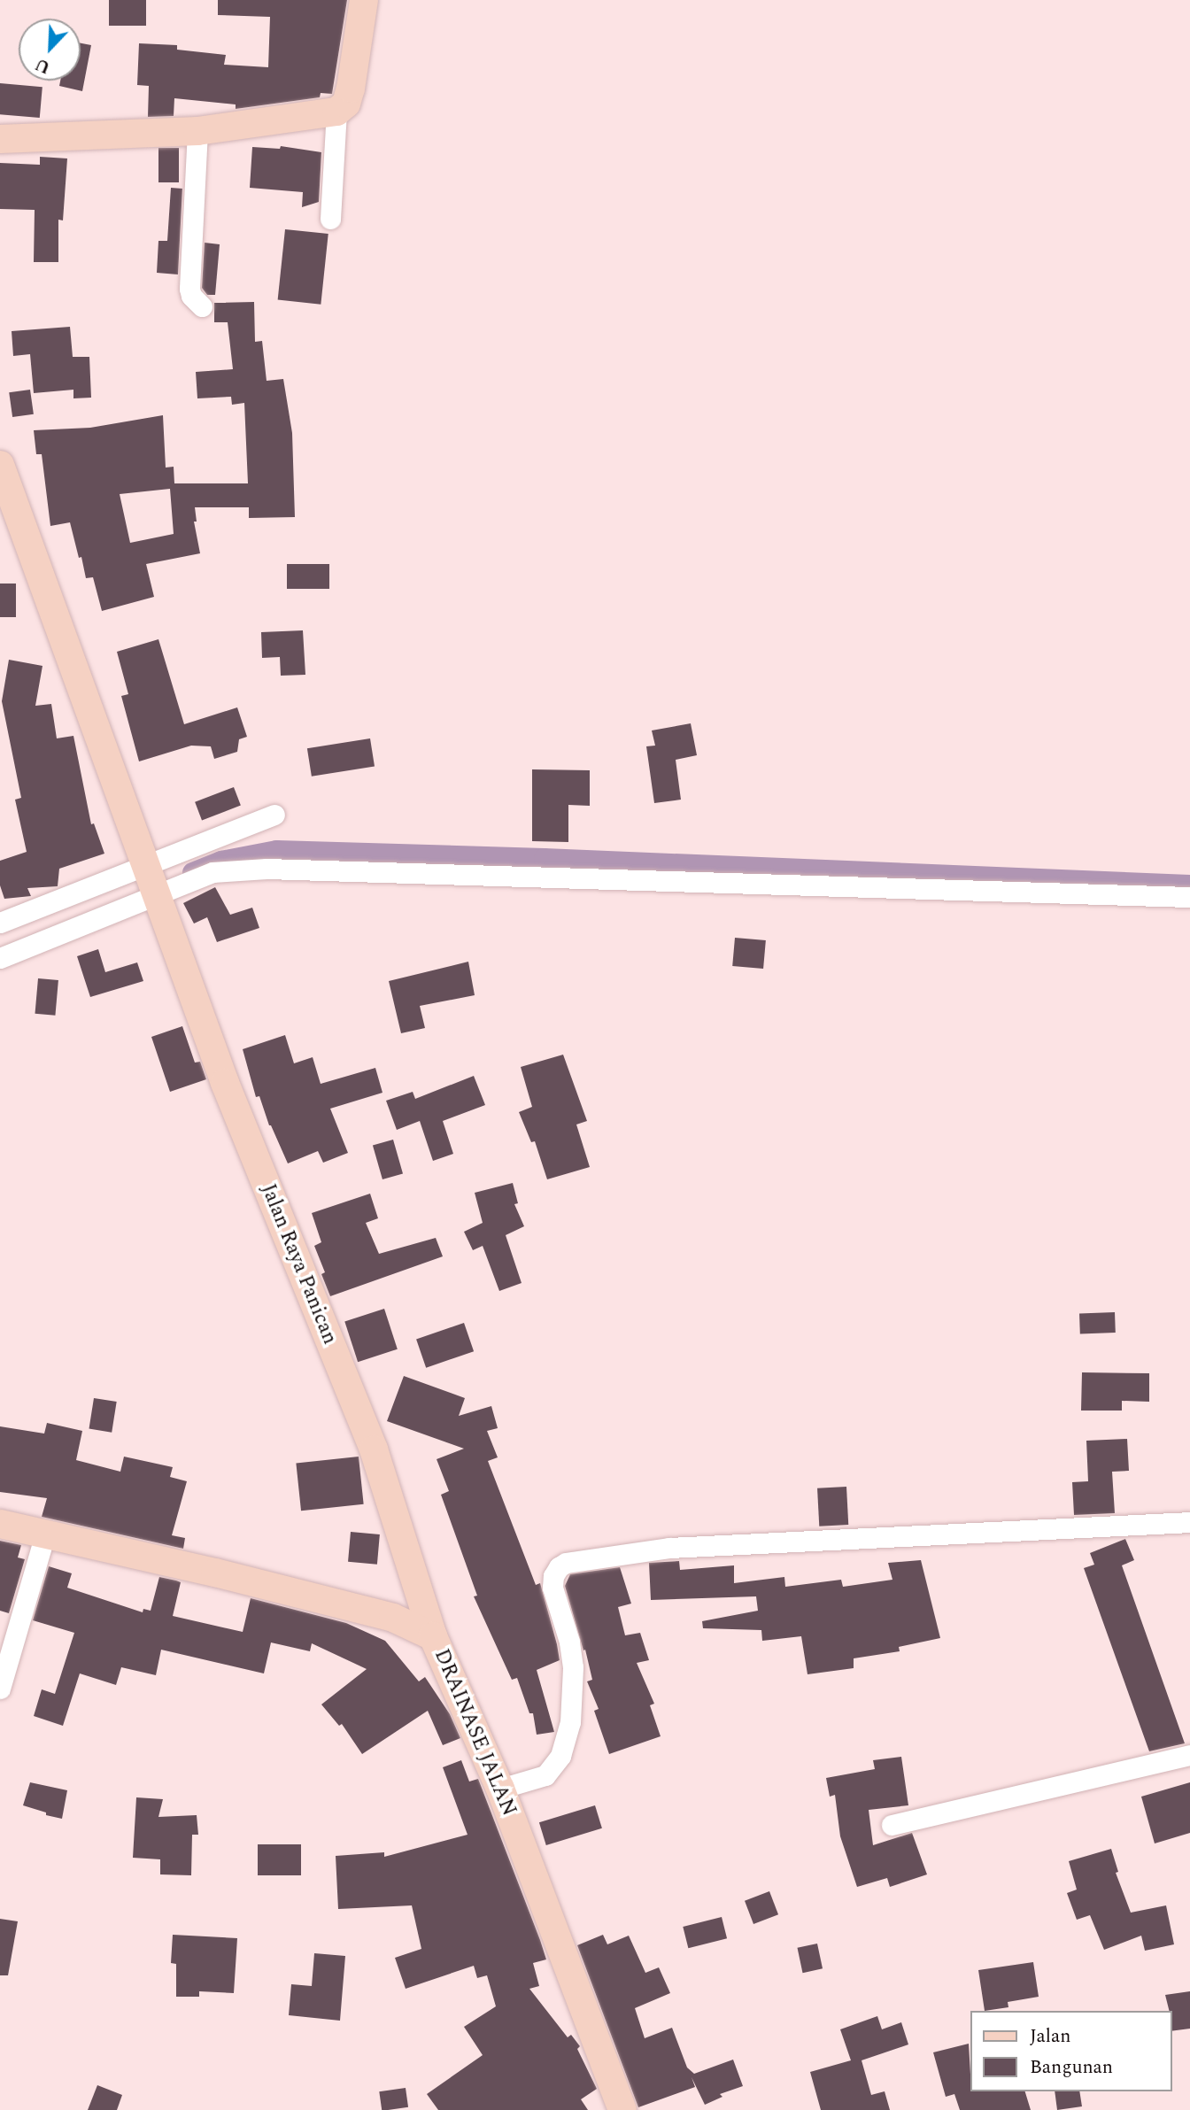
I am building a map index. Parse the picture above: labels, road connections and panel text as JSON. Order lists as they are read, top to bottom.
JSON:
{
  "streets": {
    "street": ["Jalan Raya Panican", "DRAINASE JALAN"]
  },
  "crossings": [
    ["Jalan Raya Panican", "DRAINASE JALAN"]
  ],
  "legend": ["Jalan", "Bangunan"],
  "north": "bottom left"
}
